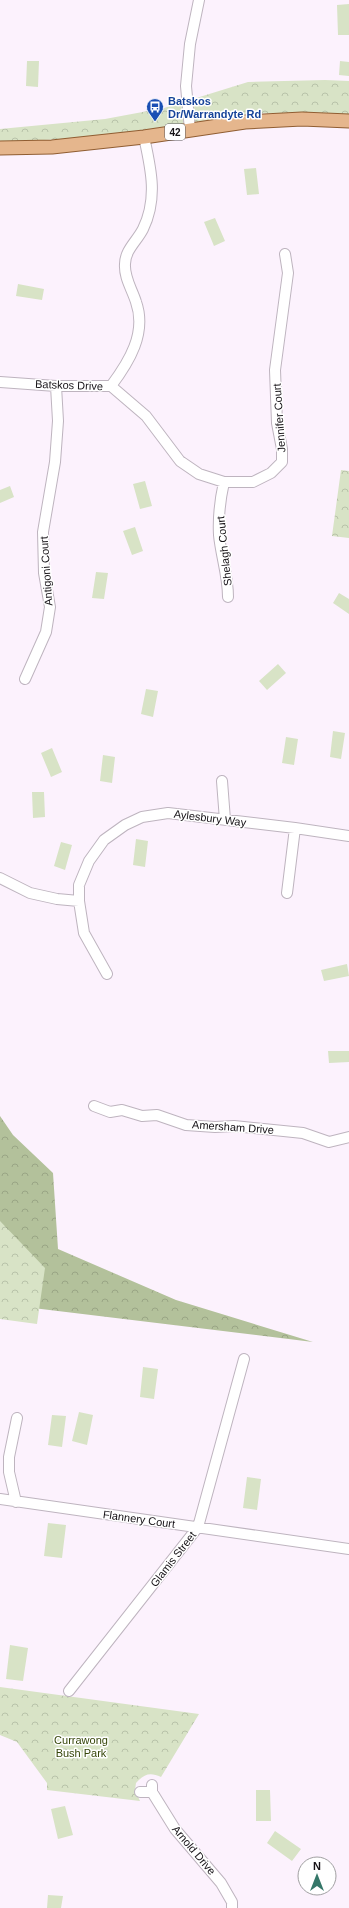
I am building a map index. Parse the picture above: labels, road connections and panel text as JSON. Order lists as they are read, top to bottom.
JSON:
{
  "streets": {
    "main road": ["42"],
    "street": [
      "Batskos Drive",
      "Jennifer Court",
      "Shelagh Court",
      "Antigoni Court",
      "Aylesbury Way",
      "Amersham Drive",
      "Flannery Court",
      "Glamis Street",
      "Arnold Drive"
    ]
  },
  "crossings": [
    ["42", "Batskos Drive"],
    ["Batskos Drive", "Jennifer Court"],
    ["Batskos Drive", "Antigoni Court"],
    ["Jennifer Court", "Shelagh Court"],
    ["Flannery Court", "Glamis Street"]
  ],
  "parks": ["Currawong Bush Park"],
  "places": {
    "bus stop": ["Batskos Dr/Warrandyte Rd"]
  },
  "north": "top"
}
